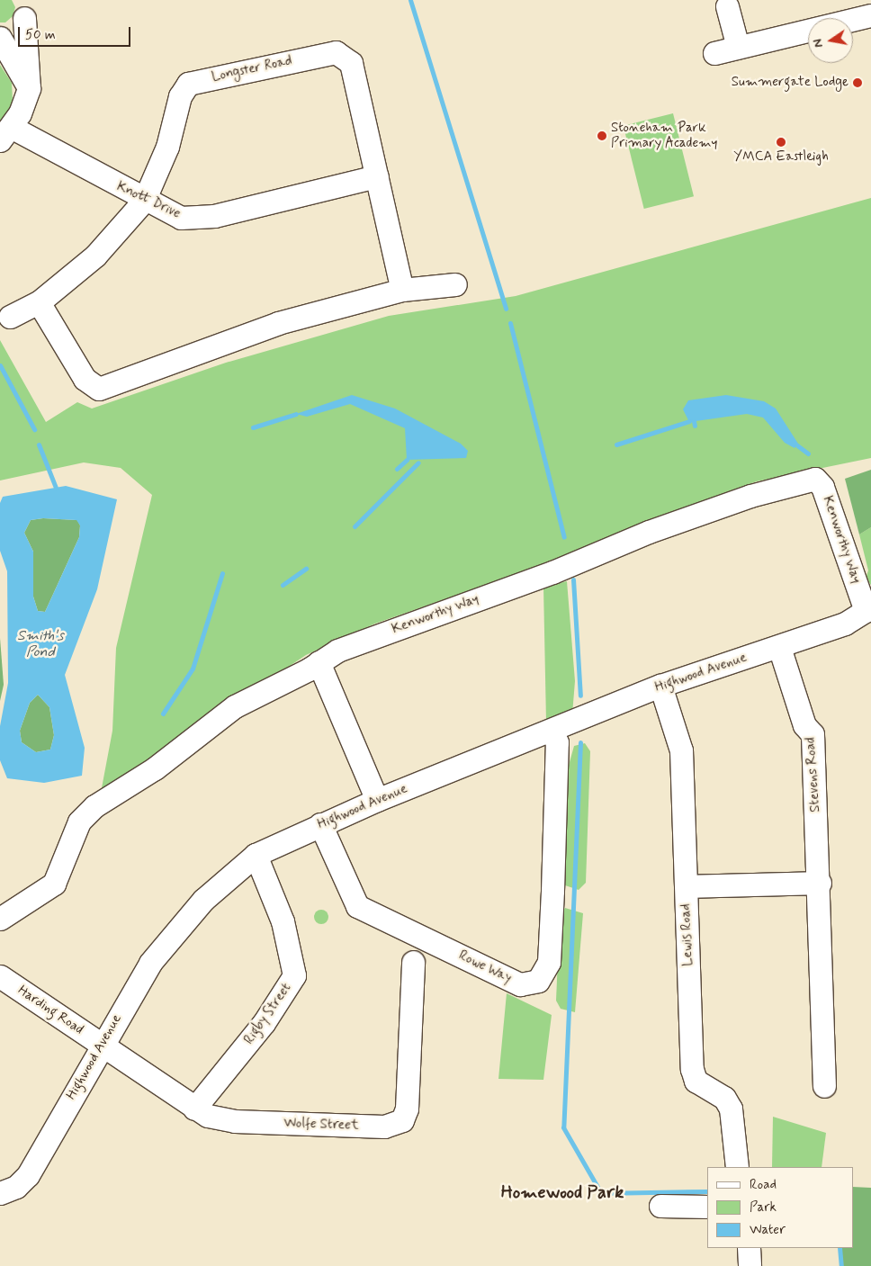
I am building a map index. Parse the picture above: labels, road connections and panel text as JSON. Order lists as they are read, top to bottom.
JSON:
{
  "streets": {
    "street": [
      "Longster Road",
      "Knott Drive",
      "Kenworthy Way",
      "Highwood Avenue",
      "Stevens Road",
      "Lewis Road",
      "Rowe Way",
      "Harding Road",
      "Rigby Street",
      "Wolfe Street"
    ]
  },
  "crossings": [
    ["Longster Road", "Knott Drive"],
    ["Kenworthy Way", "Highwood Avenue"],
    ["Highwood Avenue", "Stevens Road"],
    ["Highwood Avenue", "Lewis Road"],
    ["Highwood Avenue", "Rowe Way"],
    ["Highwood Avenue", "Harding Road"],
    ["Highwood Avenue", "Rigby Street"],
    ["Highwood Avenue", "Wolfe Street"],
    ["Harding Road", "Wolfe Street"],
    ["Rigby Street", "Wolfe Street"]
  ],
  "districts": ["Homewood Park"],
  "water": ["Smith's Pond"],
  "places": ["Summergate Lodge", "Stoneham Park Primary Academy", "YMCA Eastleigh"],
  "legend": ["Road", "Park", "Water"],
  "scale_bar": "50 m",
  "north": "left"
}
